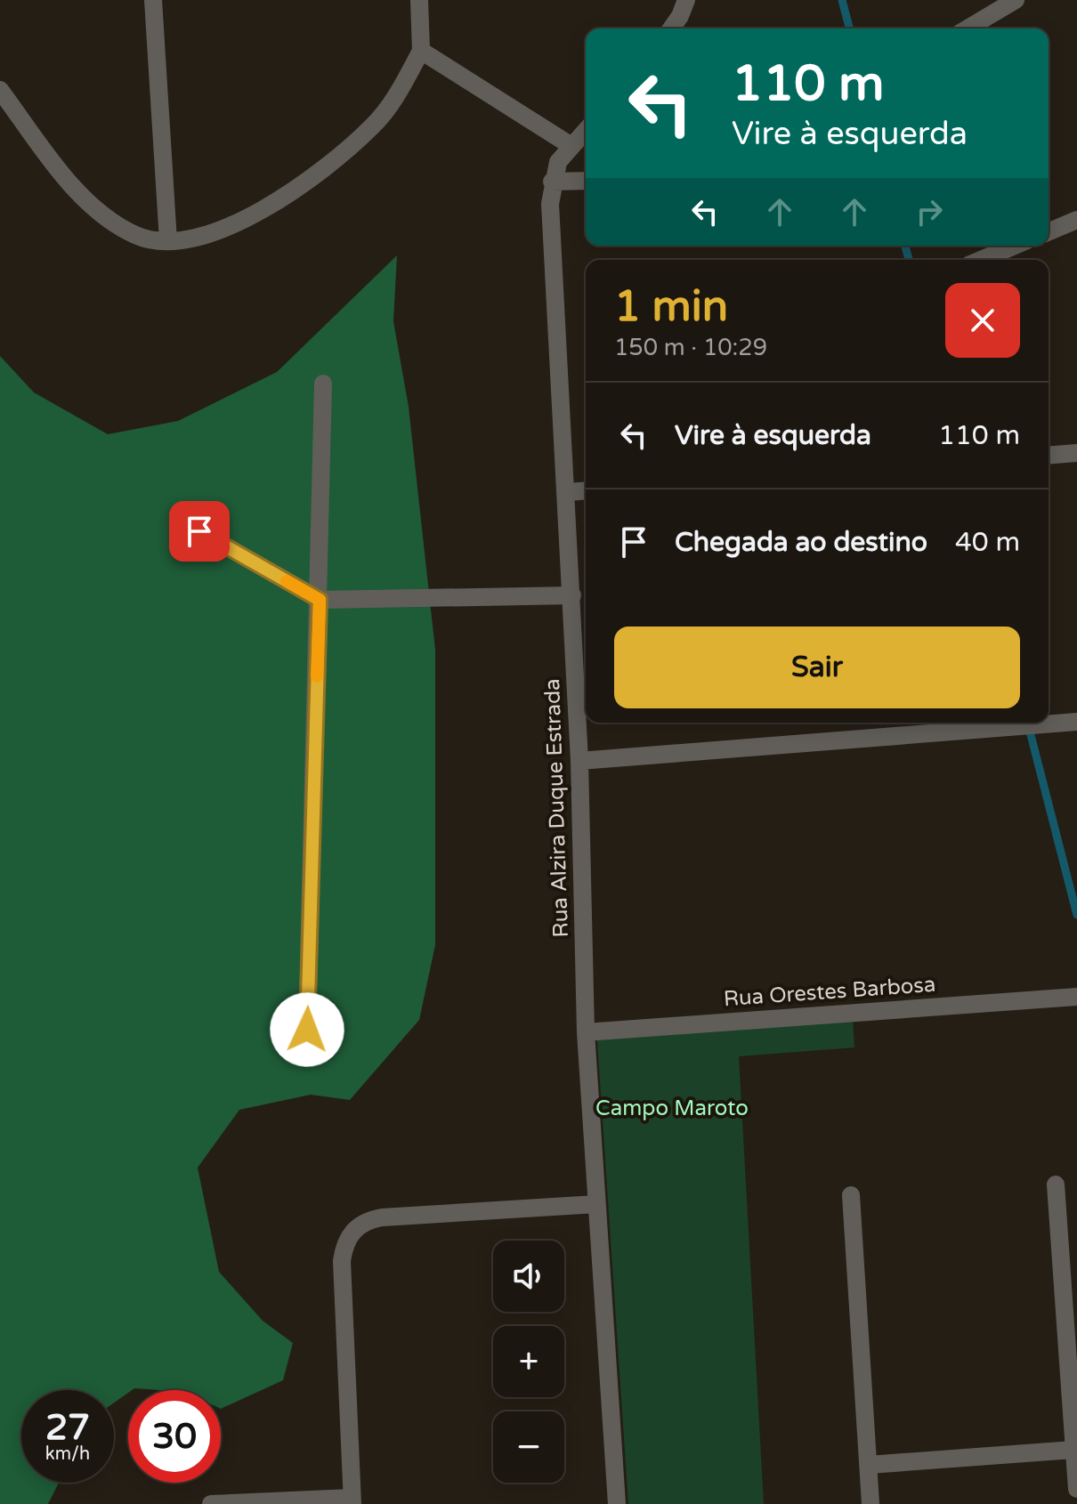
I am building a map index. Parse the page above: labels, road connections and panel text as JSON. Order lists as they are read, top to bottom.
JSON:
{
  "streets": {
    "street": ["Rua Alzira Duque Estrada", "Rua Orestes Barbosa"]
  },
  "crossings": [
    ["Rua Alzira Duque Estrada", "Rua Orestes Barbosa"]
  ],
  "parks": ["Campo Maroto"],
  "page": {
    "turn": ["110 m", "Vire à esquerda"],
    "heading": ["1 min", "150 m · 10:29"],
    "list": [
      {
        "name": "Vire à esquerda",
        "value": "110 m"
      },
      {
        "name": "Chegada ao destino",
        "value": "40 m"
      }
    ],
    "buttons": "Sair",
    "map_buttons": ["+", "−"],
    "speed": "27 km/h",
    "limit": "30"
  }
}
